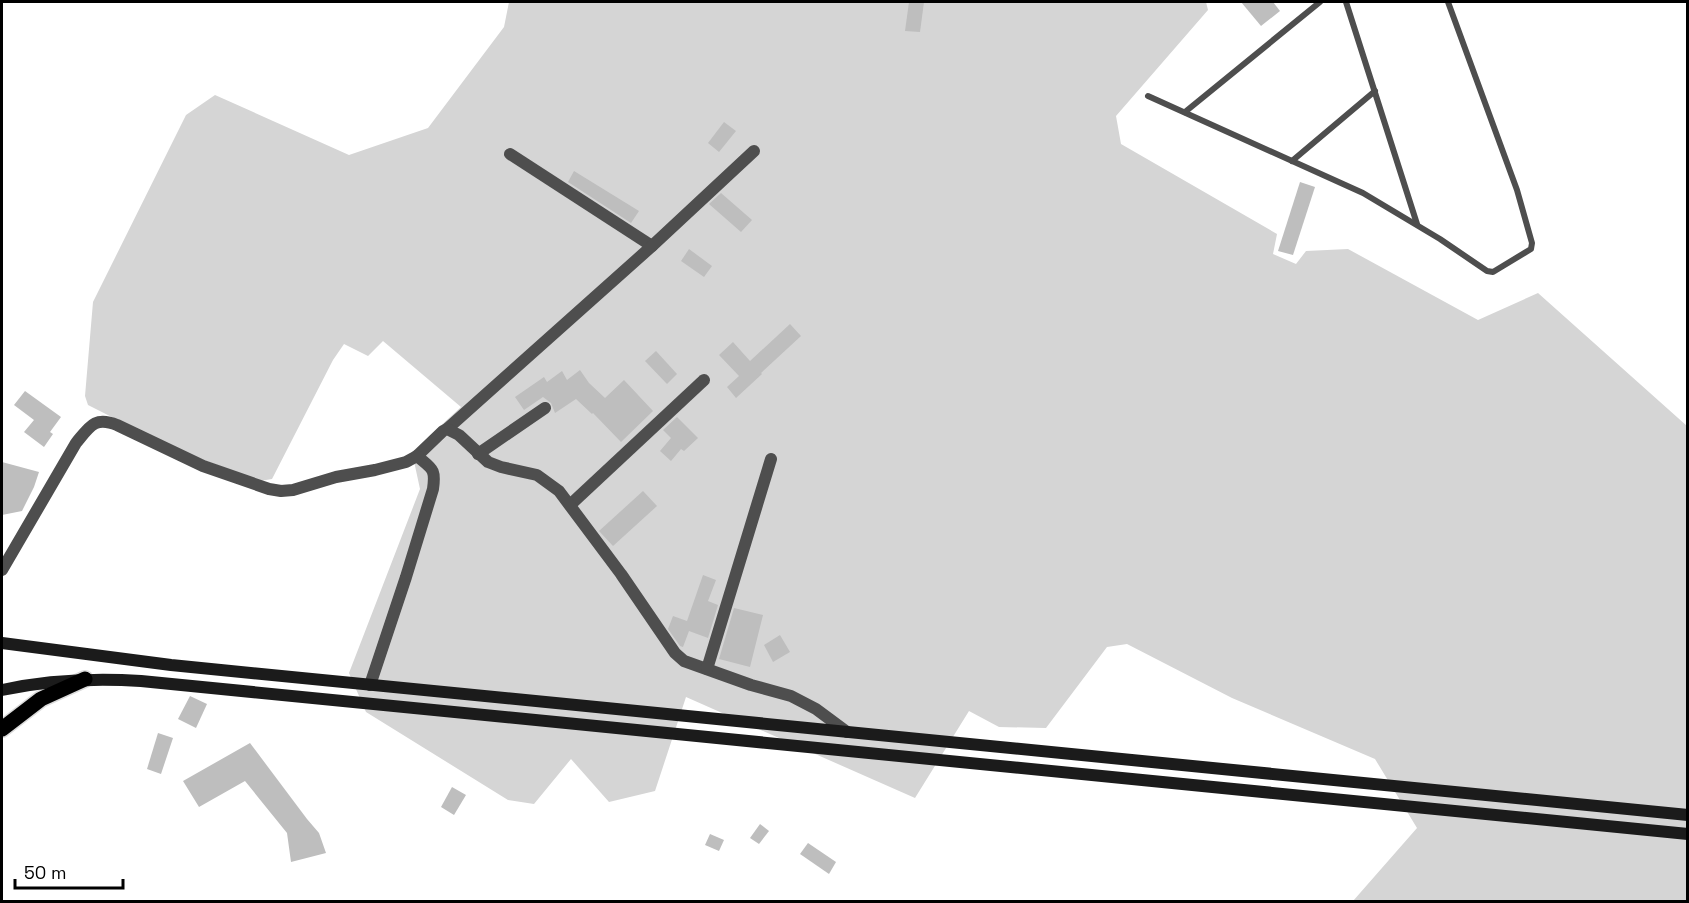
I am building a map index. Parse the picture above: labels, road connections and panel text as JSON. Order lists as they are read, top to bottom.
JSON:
{
  "scale_bar": "50 m"
}
